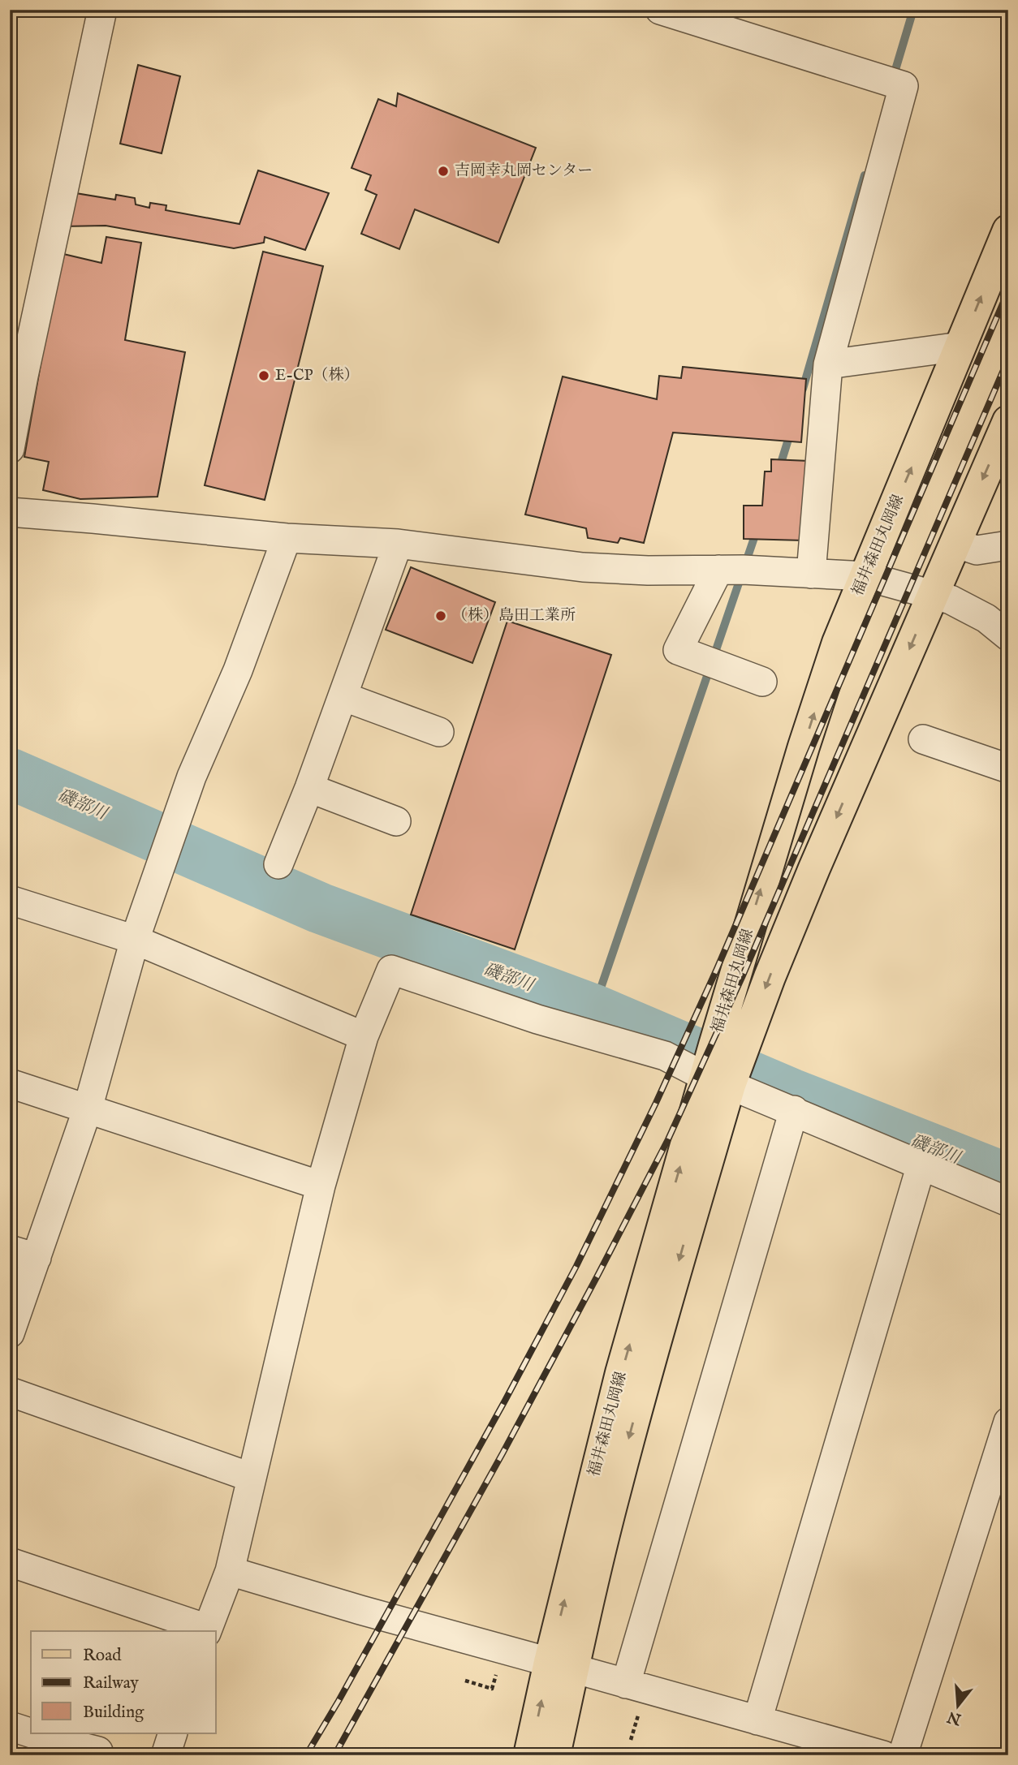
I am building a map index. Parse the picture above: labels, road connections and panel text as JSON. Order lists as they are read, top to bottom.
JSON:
{
  "streets": {
    "main road": ["福井森田丸岡線"]
  },
  "water": ["磯部川"],
  "places": ["吉岡幸丸岡センター", "E-CP（株）", "（株）島田工業所"],
  "legend": ["Road", "Railway", "Building"],
  "north": "bottom"
}
